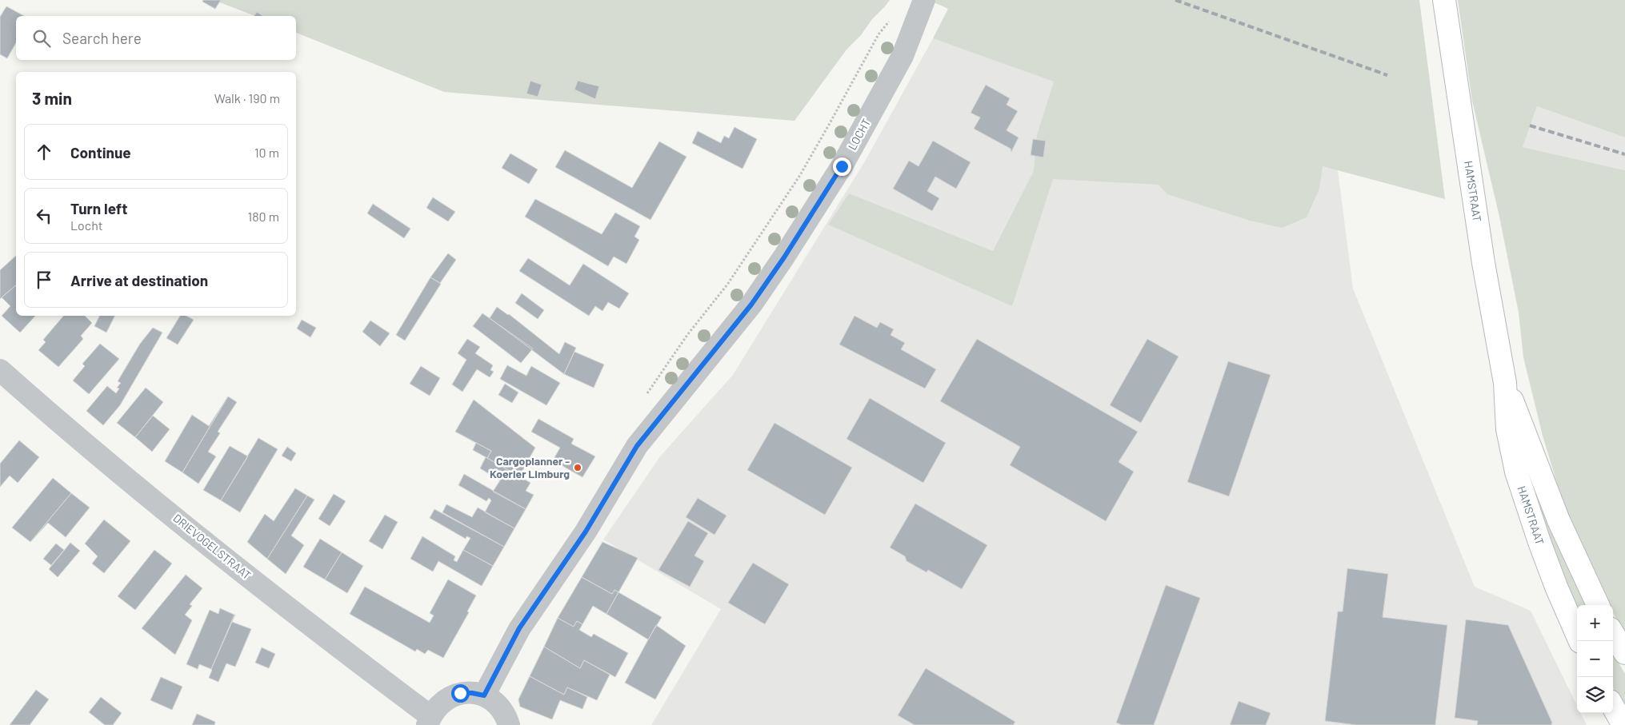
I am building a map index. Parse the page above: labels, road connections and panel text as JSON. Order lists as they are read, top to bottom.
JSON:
{
  "streets": {
    "main road": ["HAMSTRAAT"],
    "street": ["LOCHT", "DRIEVOGELSTRAAT"]
  },
  "places": ["Cargoplanner - Koerier Limburg"],
  "page": {
    "search": "Search here",
    "heading": ["3 min", "Walk · 190 m"],
    "list": [
      ["Continue", "10 m"],
      ["Turn left", "Locht", "180 m"],
      "Arrive at destination"
    ],
    "map_buttons": ["+", "−"]
  }
}
